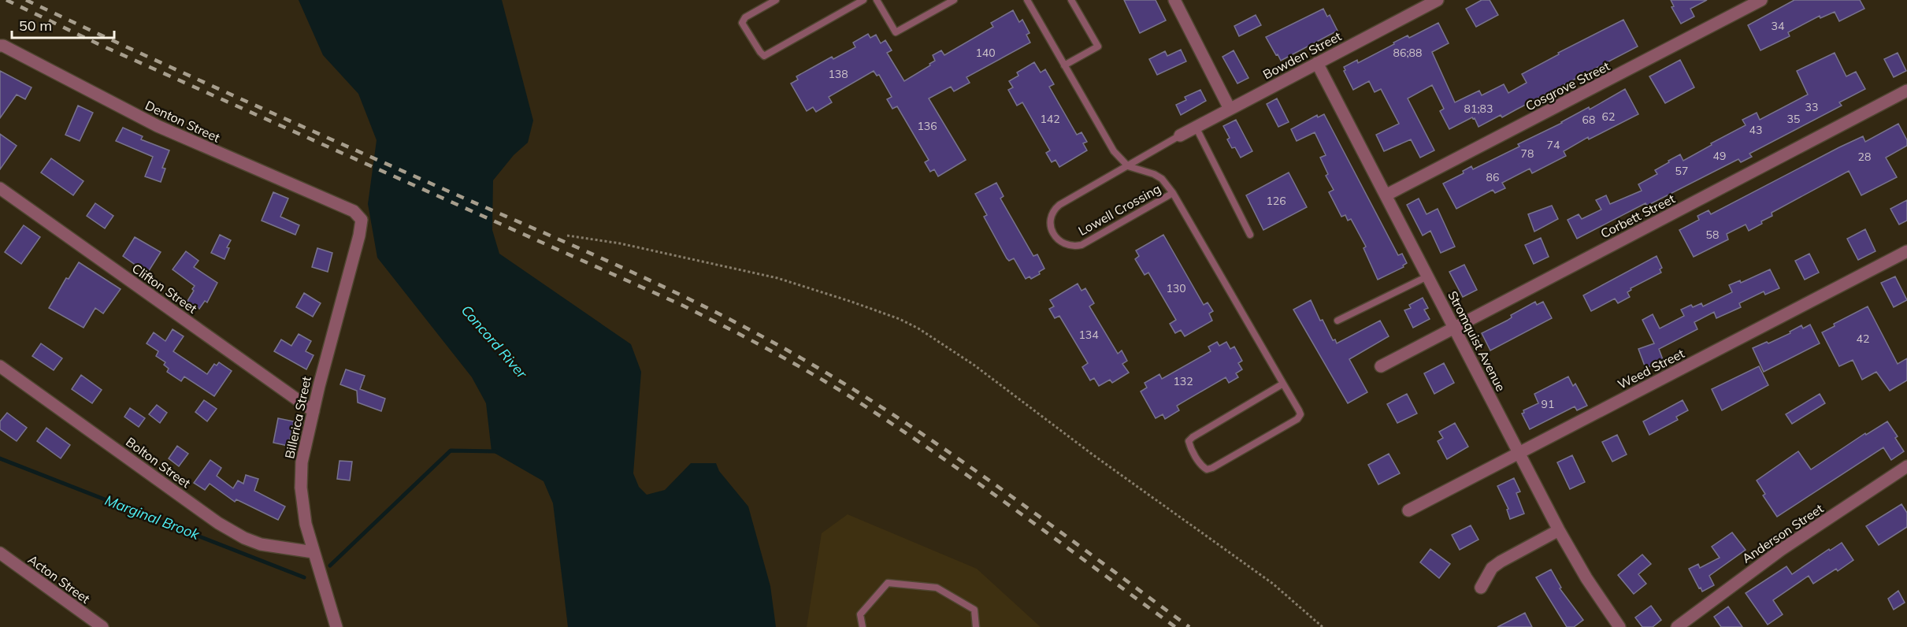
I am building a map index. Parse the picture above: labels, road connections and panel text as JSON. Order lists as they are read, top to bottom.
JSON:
{
  "streets": {
    "street": [
      "Bowden Street",
      "Cosgrove Street",
      "Denton Street",
      "Corbett Street",
      "Clifton Street",
      "Stromquist Avenue",
      "Weed Street",
      "Billerica Street",
      "Bolton Street",
      "Anderson Street",
      "Acton Street"
    ],
    "lane": ["Lowell Crossing"]
  },
  "crossings": [
    ["Bowden Street", "Stromquist Avenue"],
    ["Cosgrove Street", "Stromquist Avenue"],
    ["Denton Street", "Billerica Street"],
    ["Corbett Street", "Stromquist Avenue"],
    ["Clifton Street", "Billerica Street"],
    ["Stromquist Avenue", "Weed Street"],
    ["Billerica Street", "Bolton Street"]
  ],
  "water": ["Concord River", "Marginal Brook"],
  "house_numbers": [
    "34",
    "140",
    "86;88",
    "138",
    "33",
    "81;83",
    "62",
    "142",
    "35",
    "68",
    "136",
    "43",
    "74",
    "78",
    "49",
    "28",
    "57",
    "86",
    "126",
    "58",
    "130",
    "134",
    "42",
    "132",
    "91"
  ],
  "scale_bar": "50 m"
}
